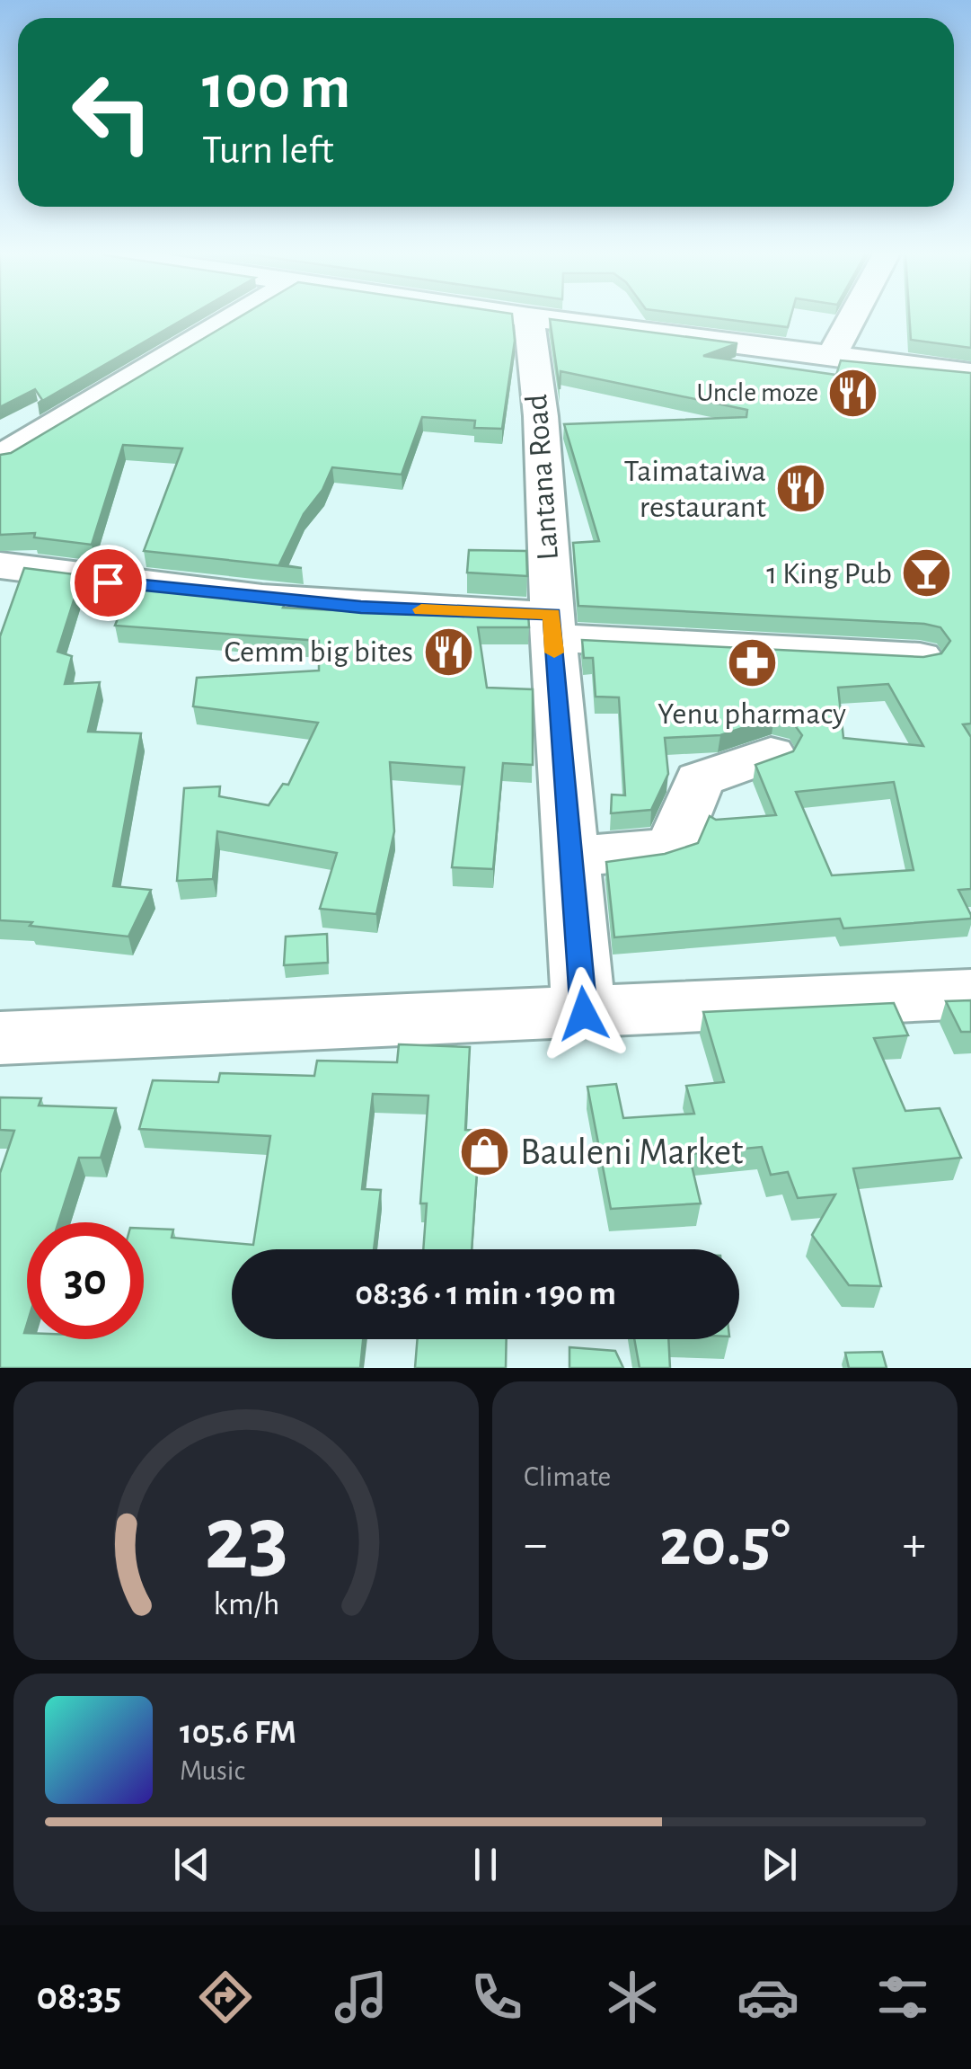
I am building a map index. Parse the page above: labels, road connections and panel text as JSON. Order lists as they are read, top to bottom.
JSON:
{
  "streets": {
    "street": ["Lantana Road"]
  },
  "places": {
    "restaurant": ["Uncle moze", "Taimataiwa restaurant", "Cemm big bites"],
    "bar": ["1 King Pub"],
    "pharmacy": ["Yenu pharmacy"],
    "shop": ["Bauleni Market"]
  },
  "page": {
    "turn": ["100 m", "Turn left"],
    "limit": "30",
    "trip": "08:36 · 1 min · 190 m",
    "tile": "Climate",
    "heat": ["−", "20.5°", "+"],
    "song": ["105.6 FM", "Music"],
    "tabs": "08:35",
    "gauge": ["23", "km/h"]
  }
}
